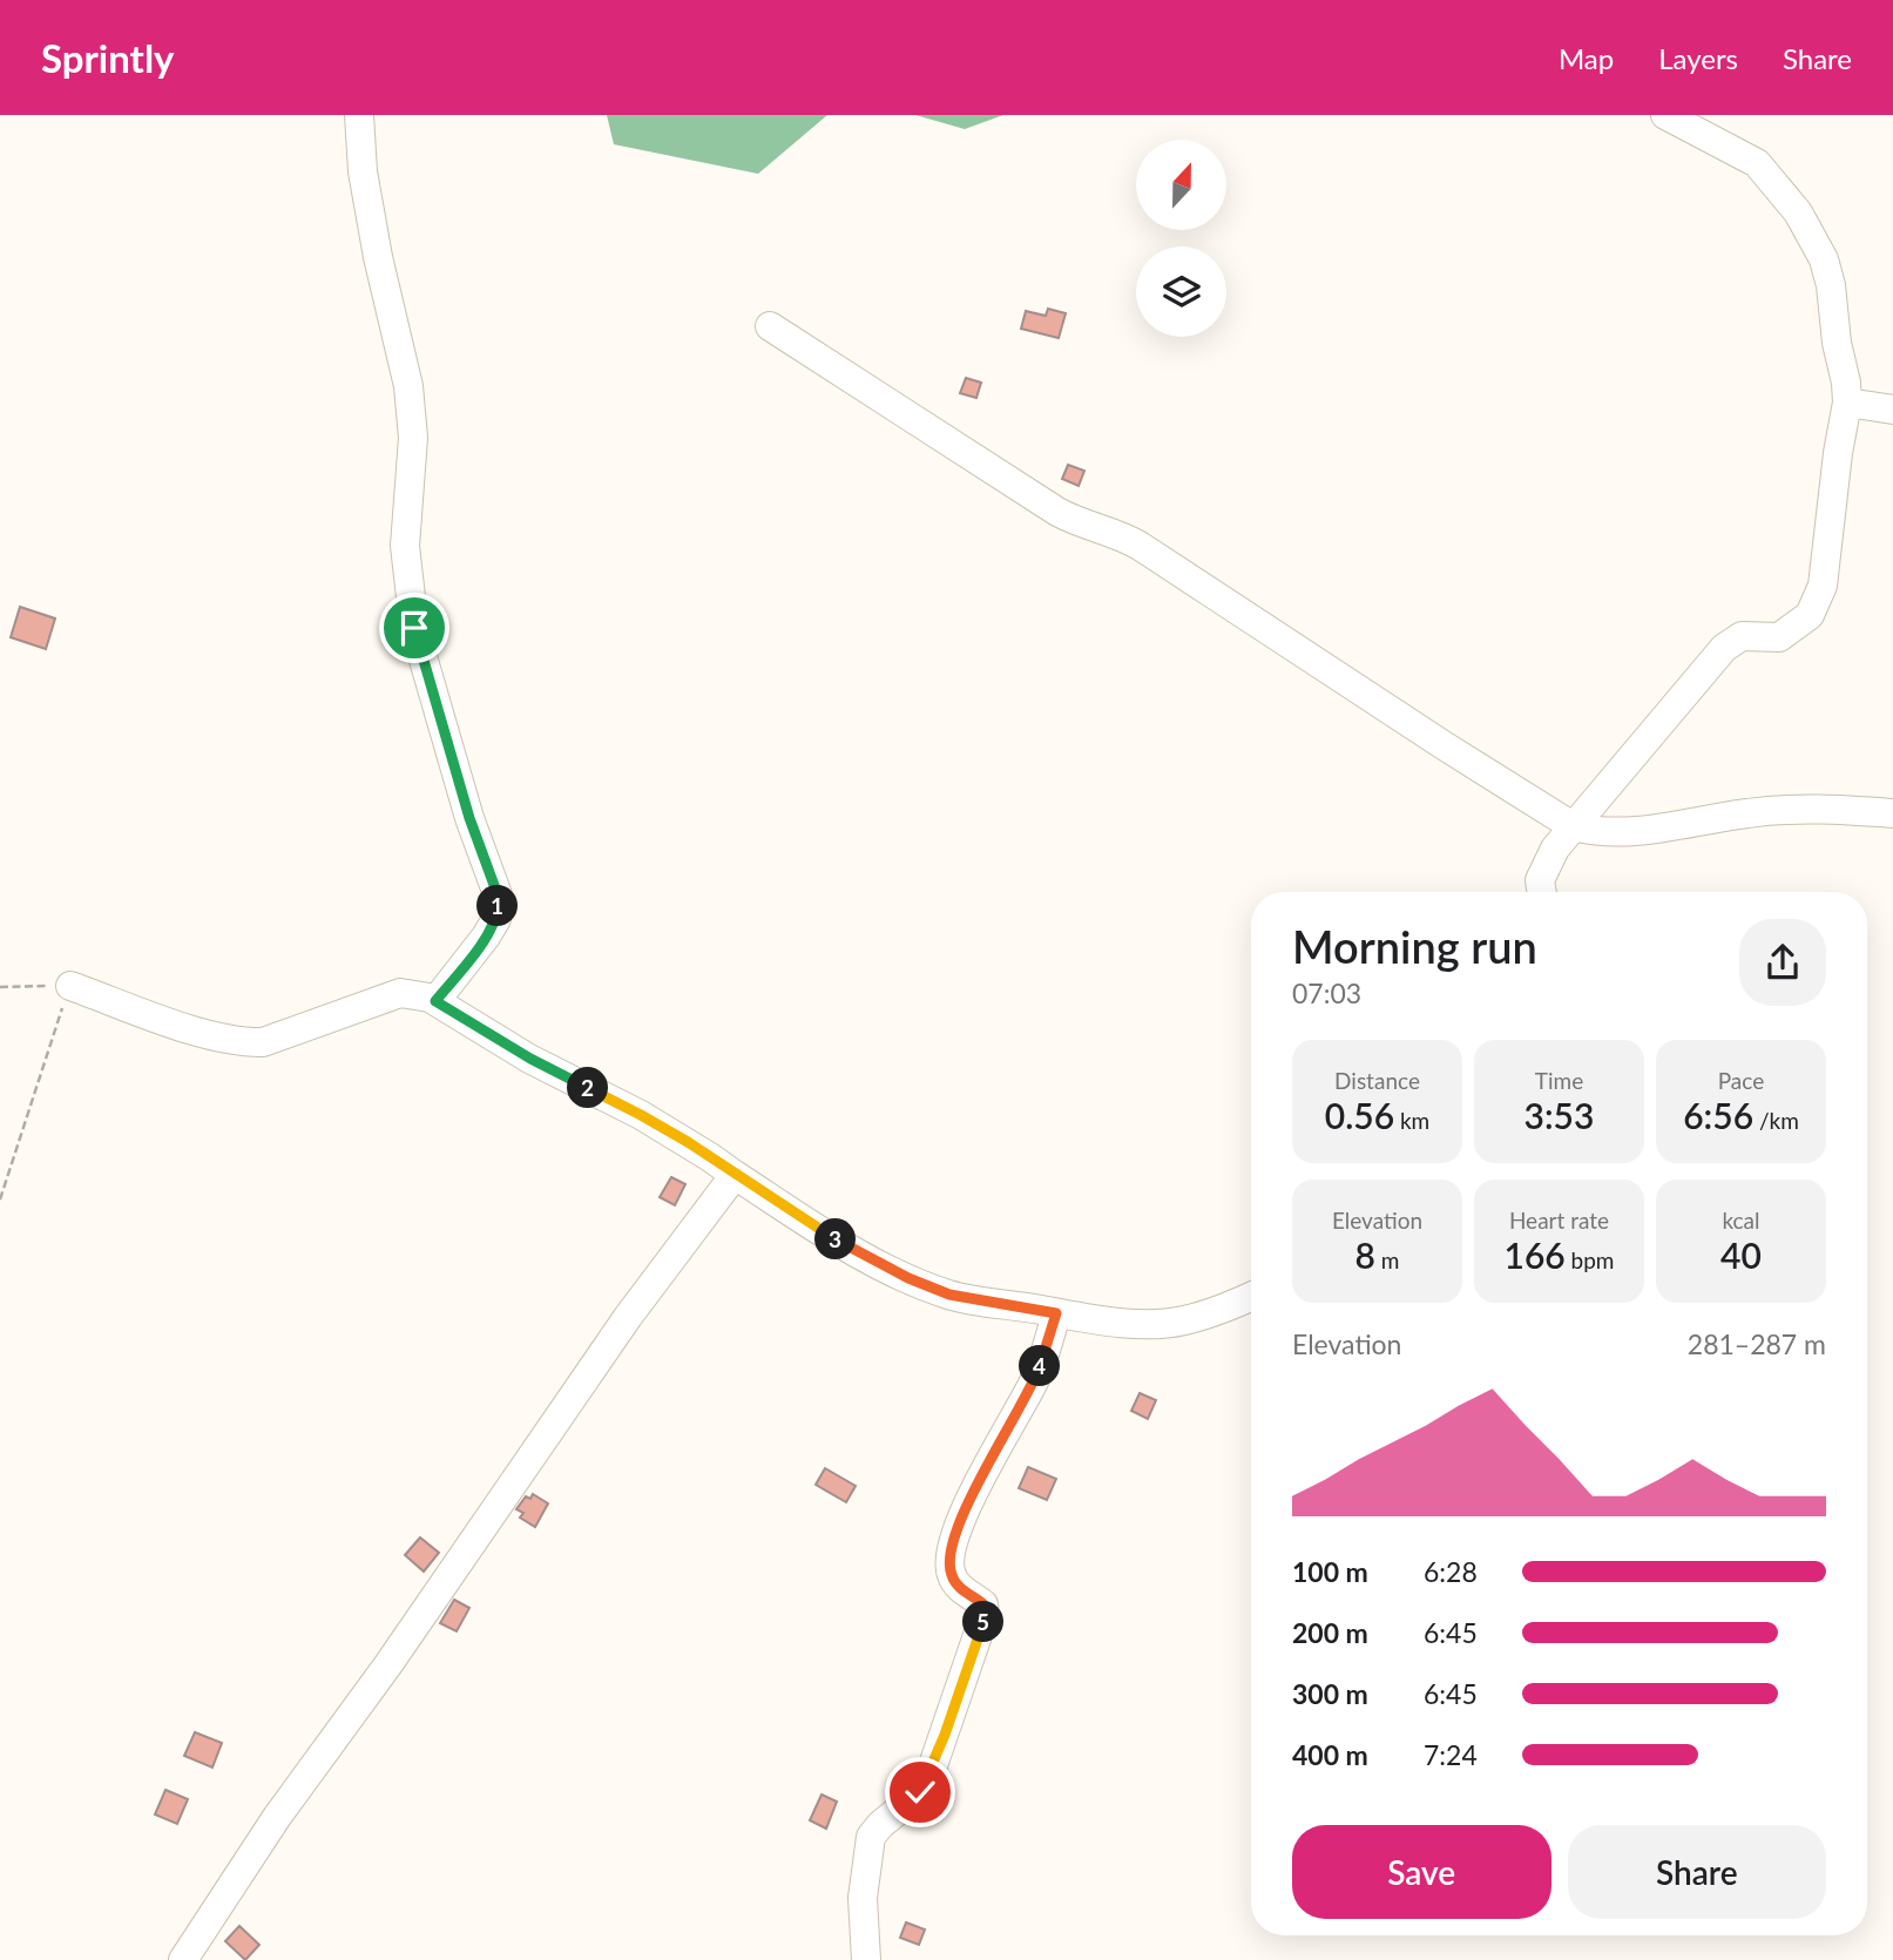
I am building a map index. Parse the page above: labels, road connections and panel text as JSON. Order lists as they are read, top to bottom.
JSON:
{
  "north": "top",
  "page": {
    "header": "Sprintly",
    "nav": ["Map", "Layers", "Share"],
    "pins": [
      "1",
      "2",
      "3",
      "4",
      "5"
    ],
    "heading": ["Morning run", "07:03"],
    "stats": [
      ["Distance", "0.56 km"],
      ["Time", "3:53"],
      ["Pace", "6:56 /km"],
      ["Elevation", "8 m"],
      ["Heart rate", "166 bpm"],
      ["kcal", "40"]
    ],
    "chart": ["Elevation", "281–287 m"],
    "list": [
      {
        "name": "100 m",
        "note": "6:28"
      },
      {
        "name": "200 m",
        "note": "6:45"
      },
      {
        "name": "300 m",
        "note": "6:45"
      },
      {
        "name": "400 m",
        "note": "7:24"
      }
    ],
    "buttons": ["Save", "Share"]
  }
}
